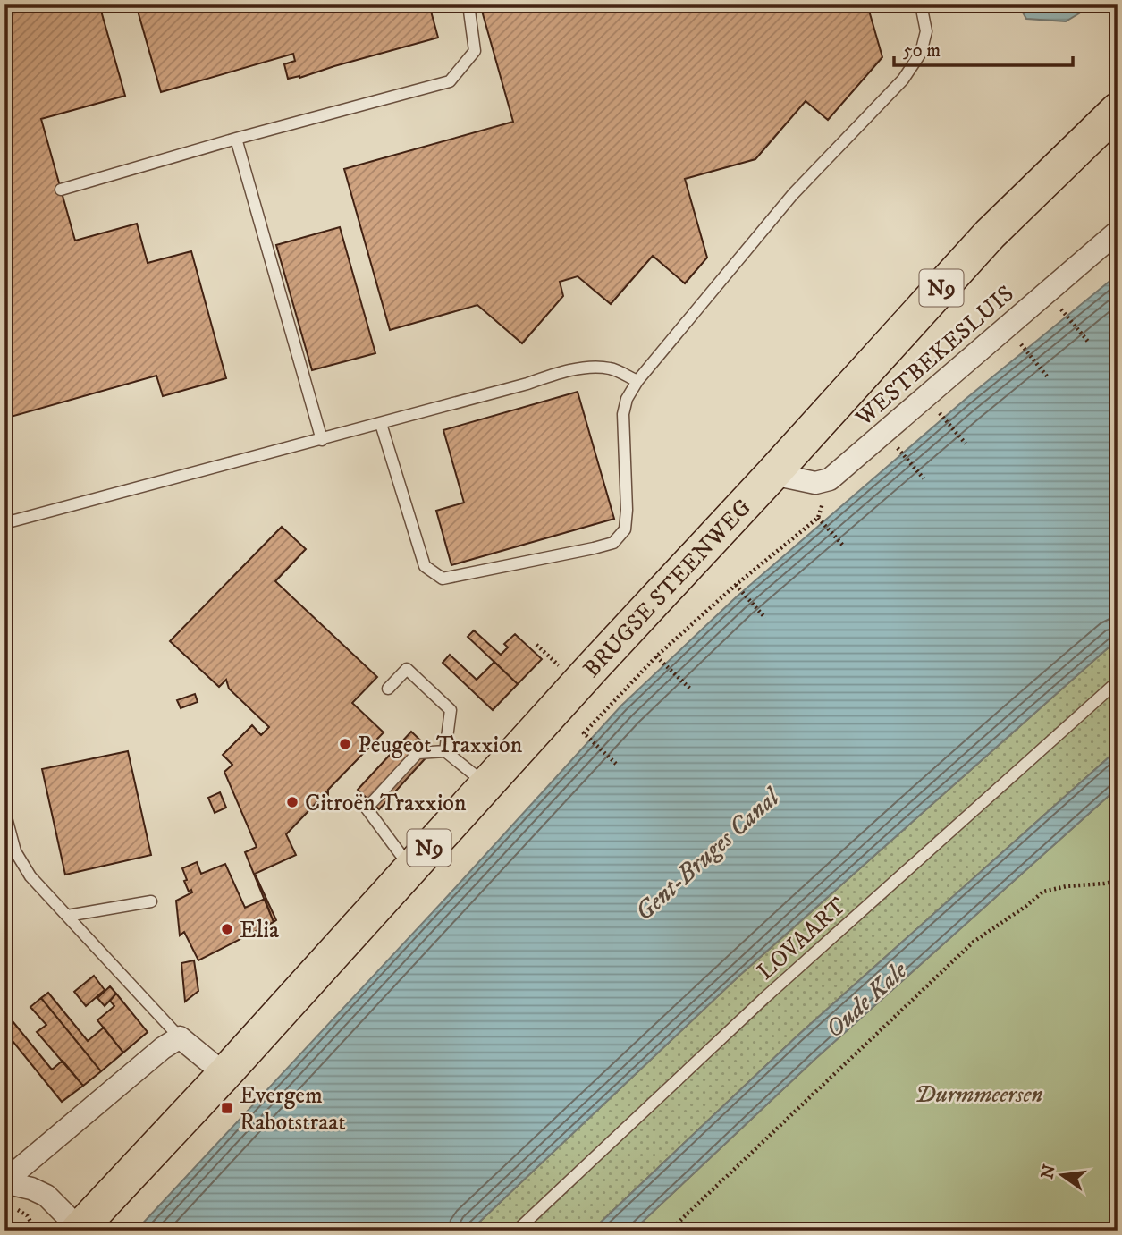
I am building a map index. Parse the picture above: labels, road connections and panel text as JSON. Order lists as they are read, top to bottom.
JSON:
{
  "streets": {
    "main road": ["N9", "BRUGSE STEENWEG"],
    "street": ["WESTBEKESLUIS"],
    "lane": ["LOVAART"]
  },
  "water": ["Gent-Bruges Canal", "Oude Kale"],
  "parks": ["Durmmeersen"],
  "places": {
    "other": ["Peugeot Traxxion", "Citroën Traxxion", "Elia"],
    "transit": ["Evergem Rabotstraat"]
  },
  "scale_bar": "50 m",
  "north": "left"
}
